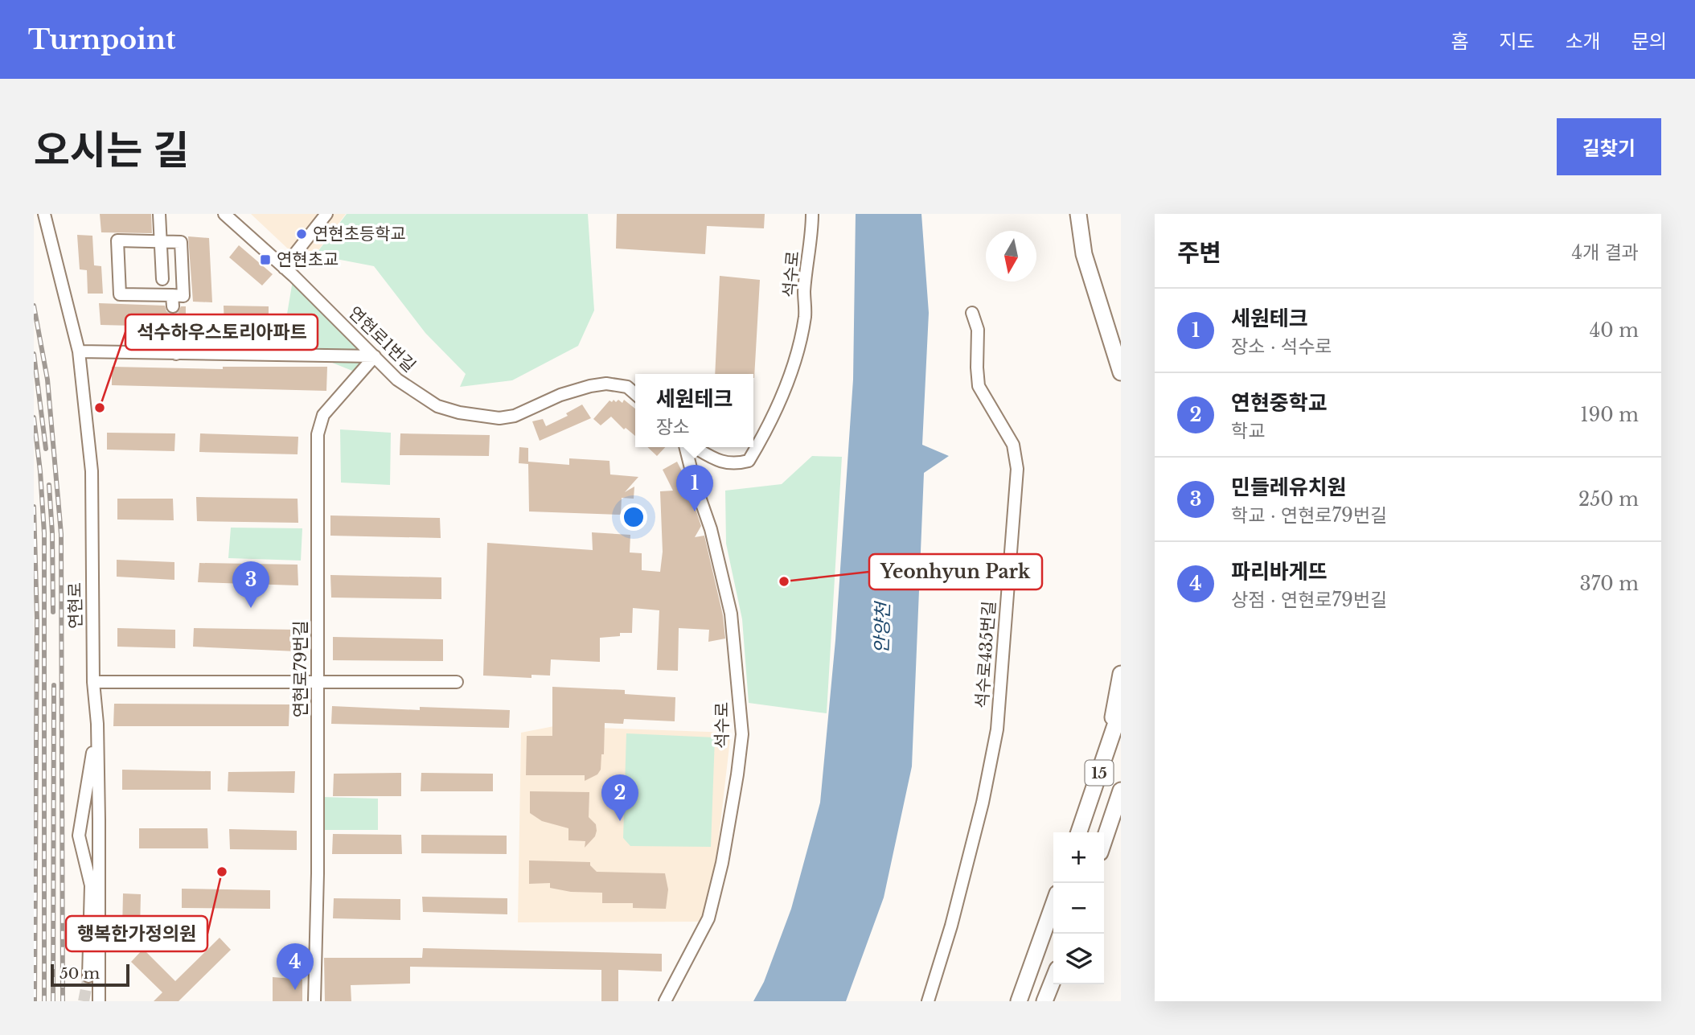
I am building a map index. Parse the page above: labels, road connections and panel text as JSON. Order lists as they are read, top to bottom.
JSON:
{
  "streets": {
    "highway": ["15"],
    "street": [
      "석수로",
      "연현로1번길",
      "연현로",
      "석수로435번길",
      "연현로79번길"
    ]
  },
  "crossings": [
    ["연현로1번길", "연현로79번길"]
  ],
  "water": ["안양천"],
  "places": {
    "other": [
      "연현초등학교",
      "석수하우스토리아파트",
      "Yeonhyun Park",
      "행복한가정의원"
    ],
    "transit": ["연현초교"]
  },
  "scale_bar": "50 m",
  "north": "bottom",
  "page": {
    "header": "Turnpoint",
    "nav": [
      "홈",
      "지도",
      "소개",
      "문의"
    ],
    "title": "오시는 길",
    "buttons": "길찾기",
    "heading": ["주변", "4개 결과"],
    "list": [
      {
        "mark": "1",
        "name": "세원테크",
        "note": "장소 · 석수로",
        "value": "40 m"
      },
      {
        "mark": "2",
        "name": "연현중학교",
        "note": "학교",
        "value": "190 m"
      },
      {
        "mark": "3",
        "name": "민들레유치원",
        "note": "학교 · 연현로79번길",
        "value": "250 m"
      },
      {
        "mark": "4",
        "name": "파리바게뜨",
        "note": "상점 · 연현로79번길",
        "value": "370 m"
      }
    ],
    "popup": ["세원테크", "장소"],
    "pins": [
      "1",
      "3",
      "2",
      "4"
    ],
    "map_buttons": ["+", "−"],
    "scale": "50 m"
  }
}
